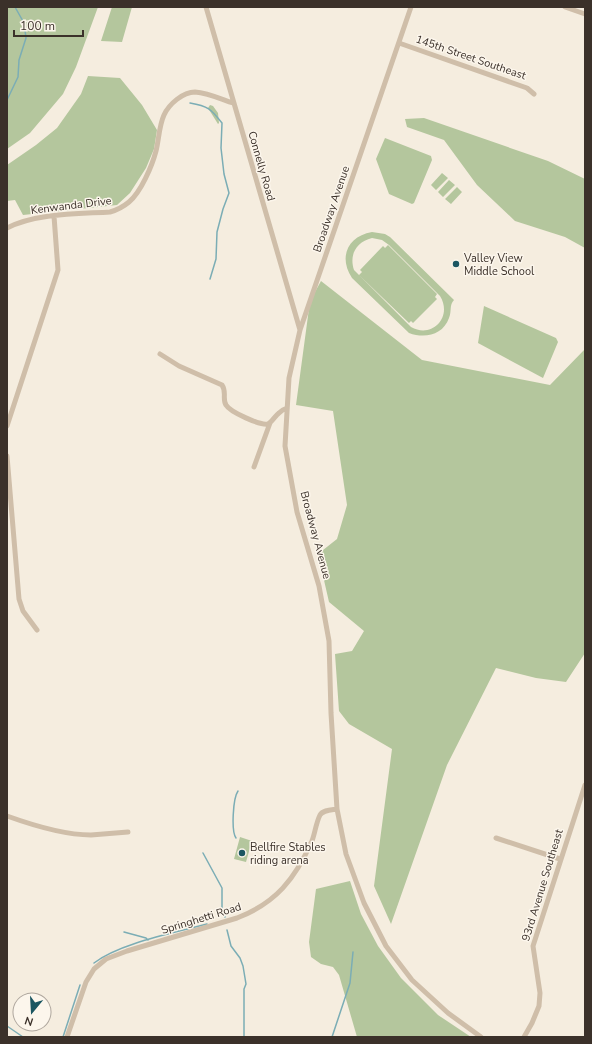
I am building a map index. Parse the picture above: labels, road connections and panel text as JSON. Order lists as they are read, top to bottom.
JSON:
{
  "streets": {
    "street": [
      "145th Street Southeast",
      "Connelly Road",
      "Kenwanda Drive",
      "Broadway Avenue",
      "93rd Avenue Southeast",
      "Springhetti Road"
    ]
  },
  "crossings": [
    ["145th Street Southeast", "Broadway Avenue"],
    ["Connelly Road", "Kenwanda Drive"],
    ["Connelly Road", "Broadway Avenue"],
    ["Broadway Avenue", "Springhetti Road"]
  ],
  "places": ["Valley View Middle School", "Bellfire Stables riding arena"],
  "scale_bar": "100 m",
  "north": "bottom"
}
